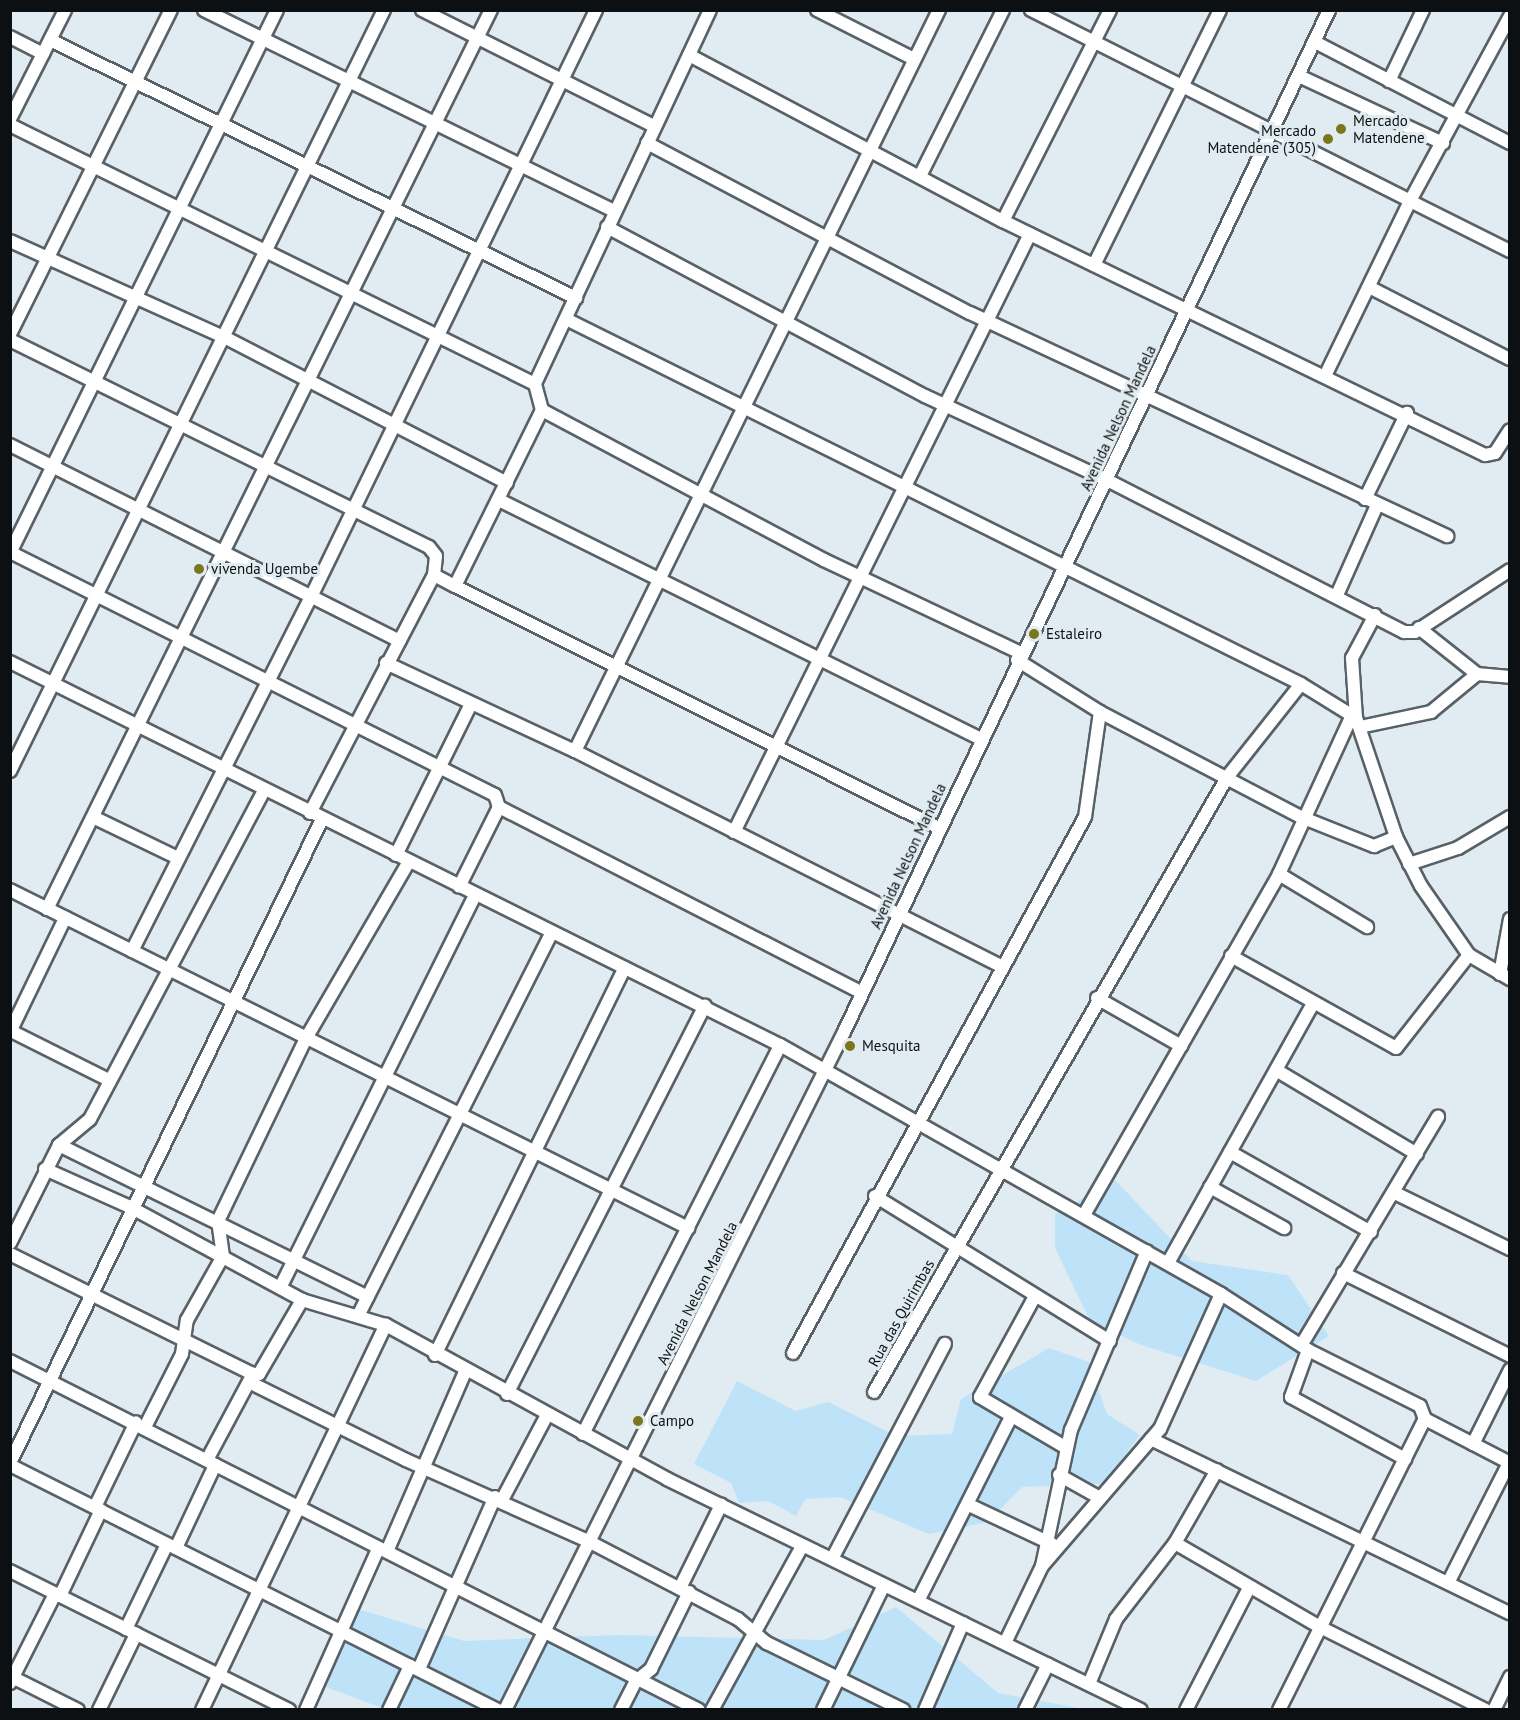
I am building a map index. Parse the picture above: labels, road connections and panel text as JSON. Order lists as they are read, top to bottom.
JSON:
{
  "streets": {
    "street": ["Avenida Nelson Mandela", "Rua das Quirimbas"]
  },
  "places": [
    "Mercado Matendene",
    "Mercado Matendene (305)",
    "vivenda Ugembe",
    "Estaleiro",
    "Mesquita",
    "Campo"
  ]
}
